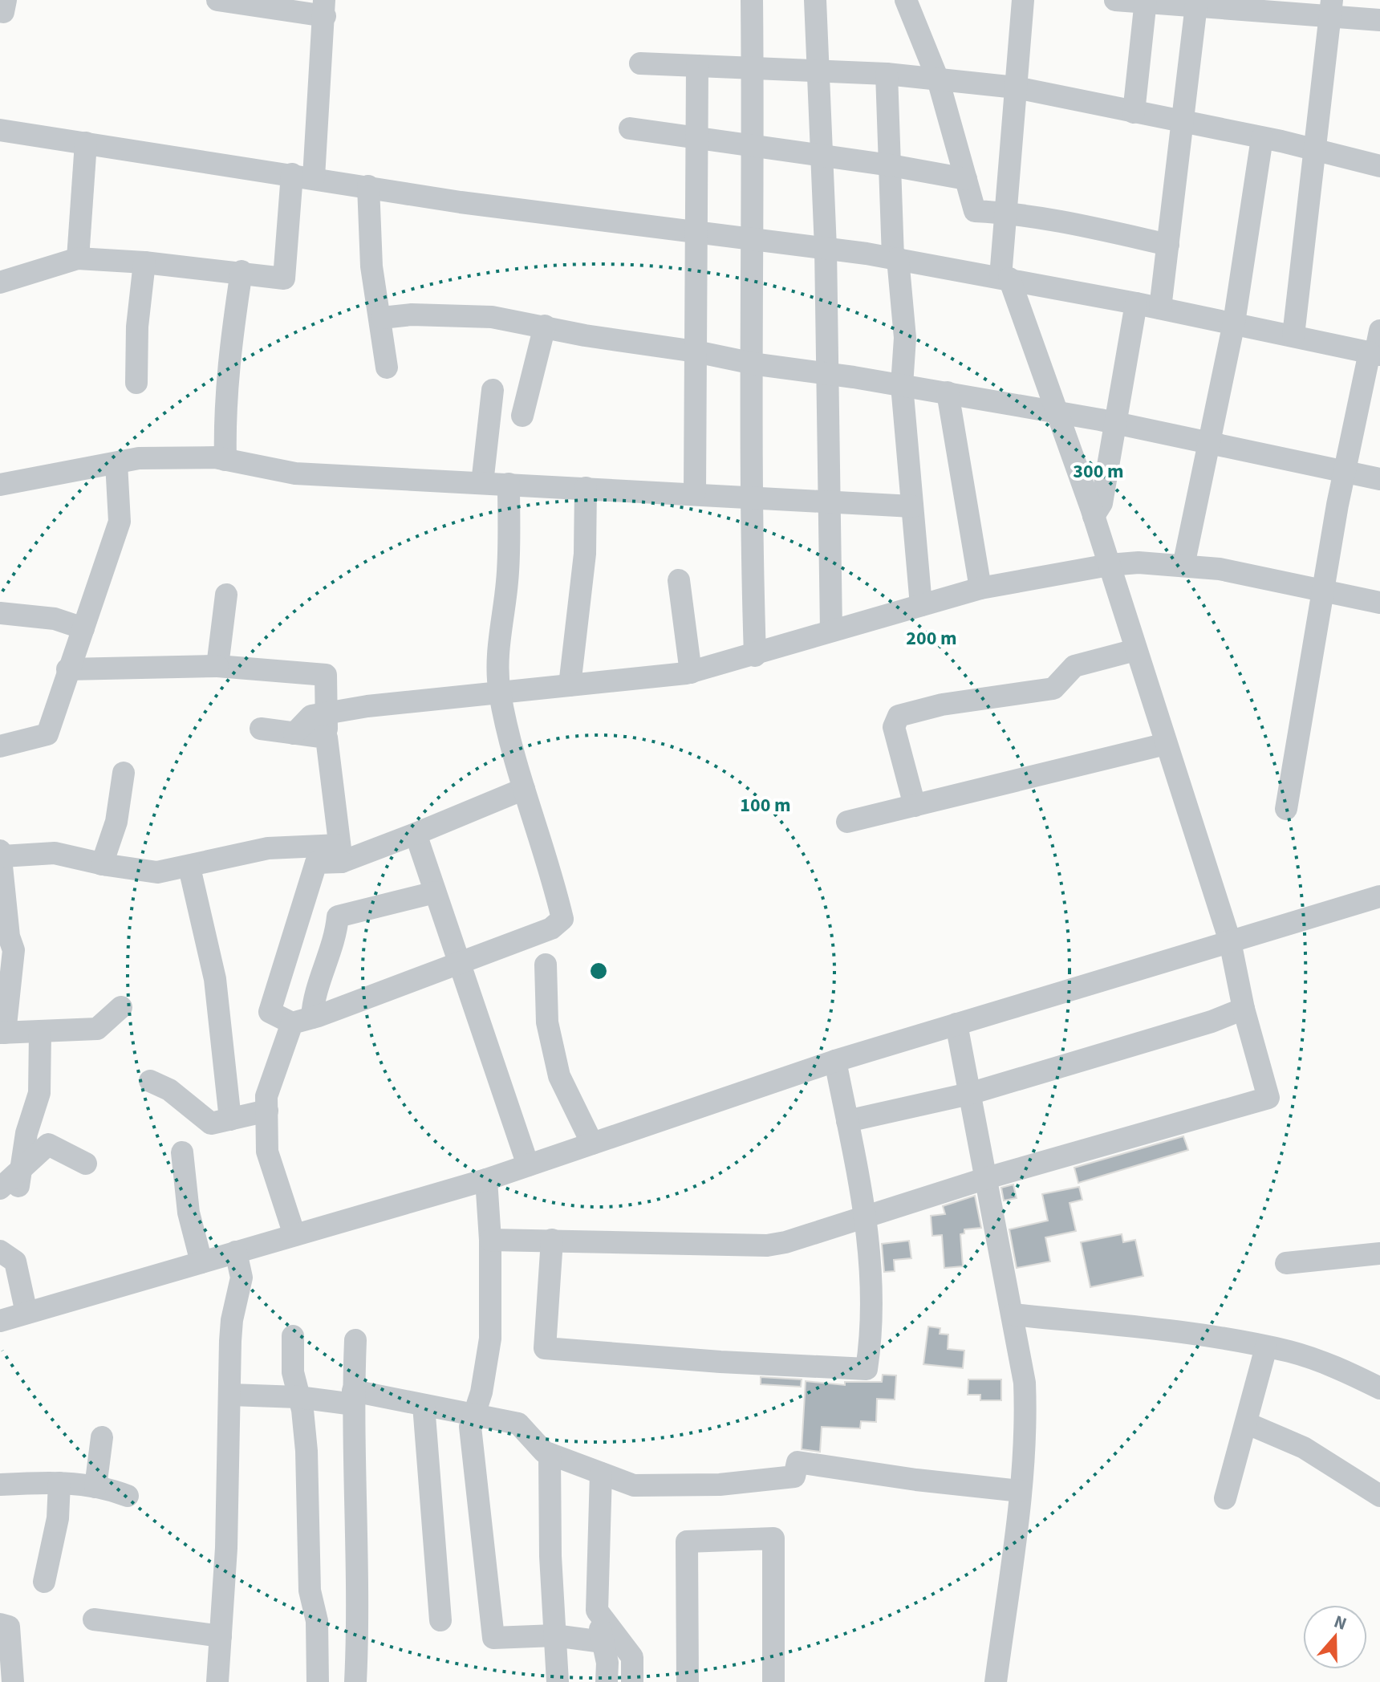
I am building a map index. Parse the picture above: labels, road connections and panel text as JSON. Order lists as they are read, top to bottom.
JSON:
{
  "north": "top",
  "rings": ["300 m", "200 m", "100 m"]
}
